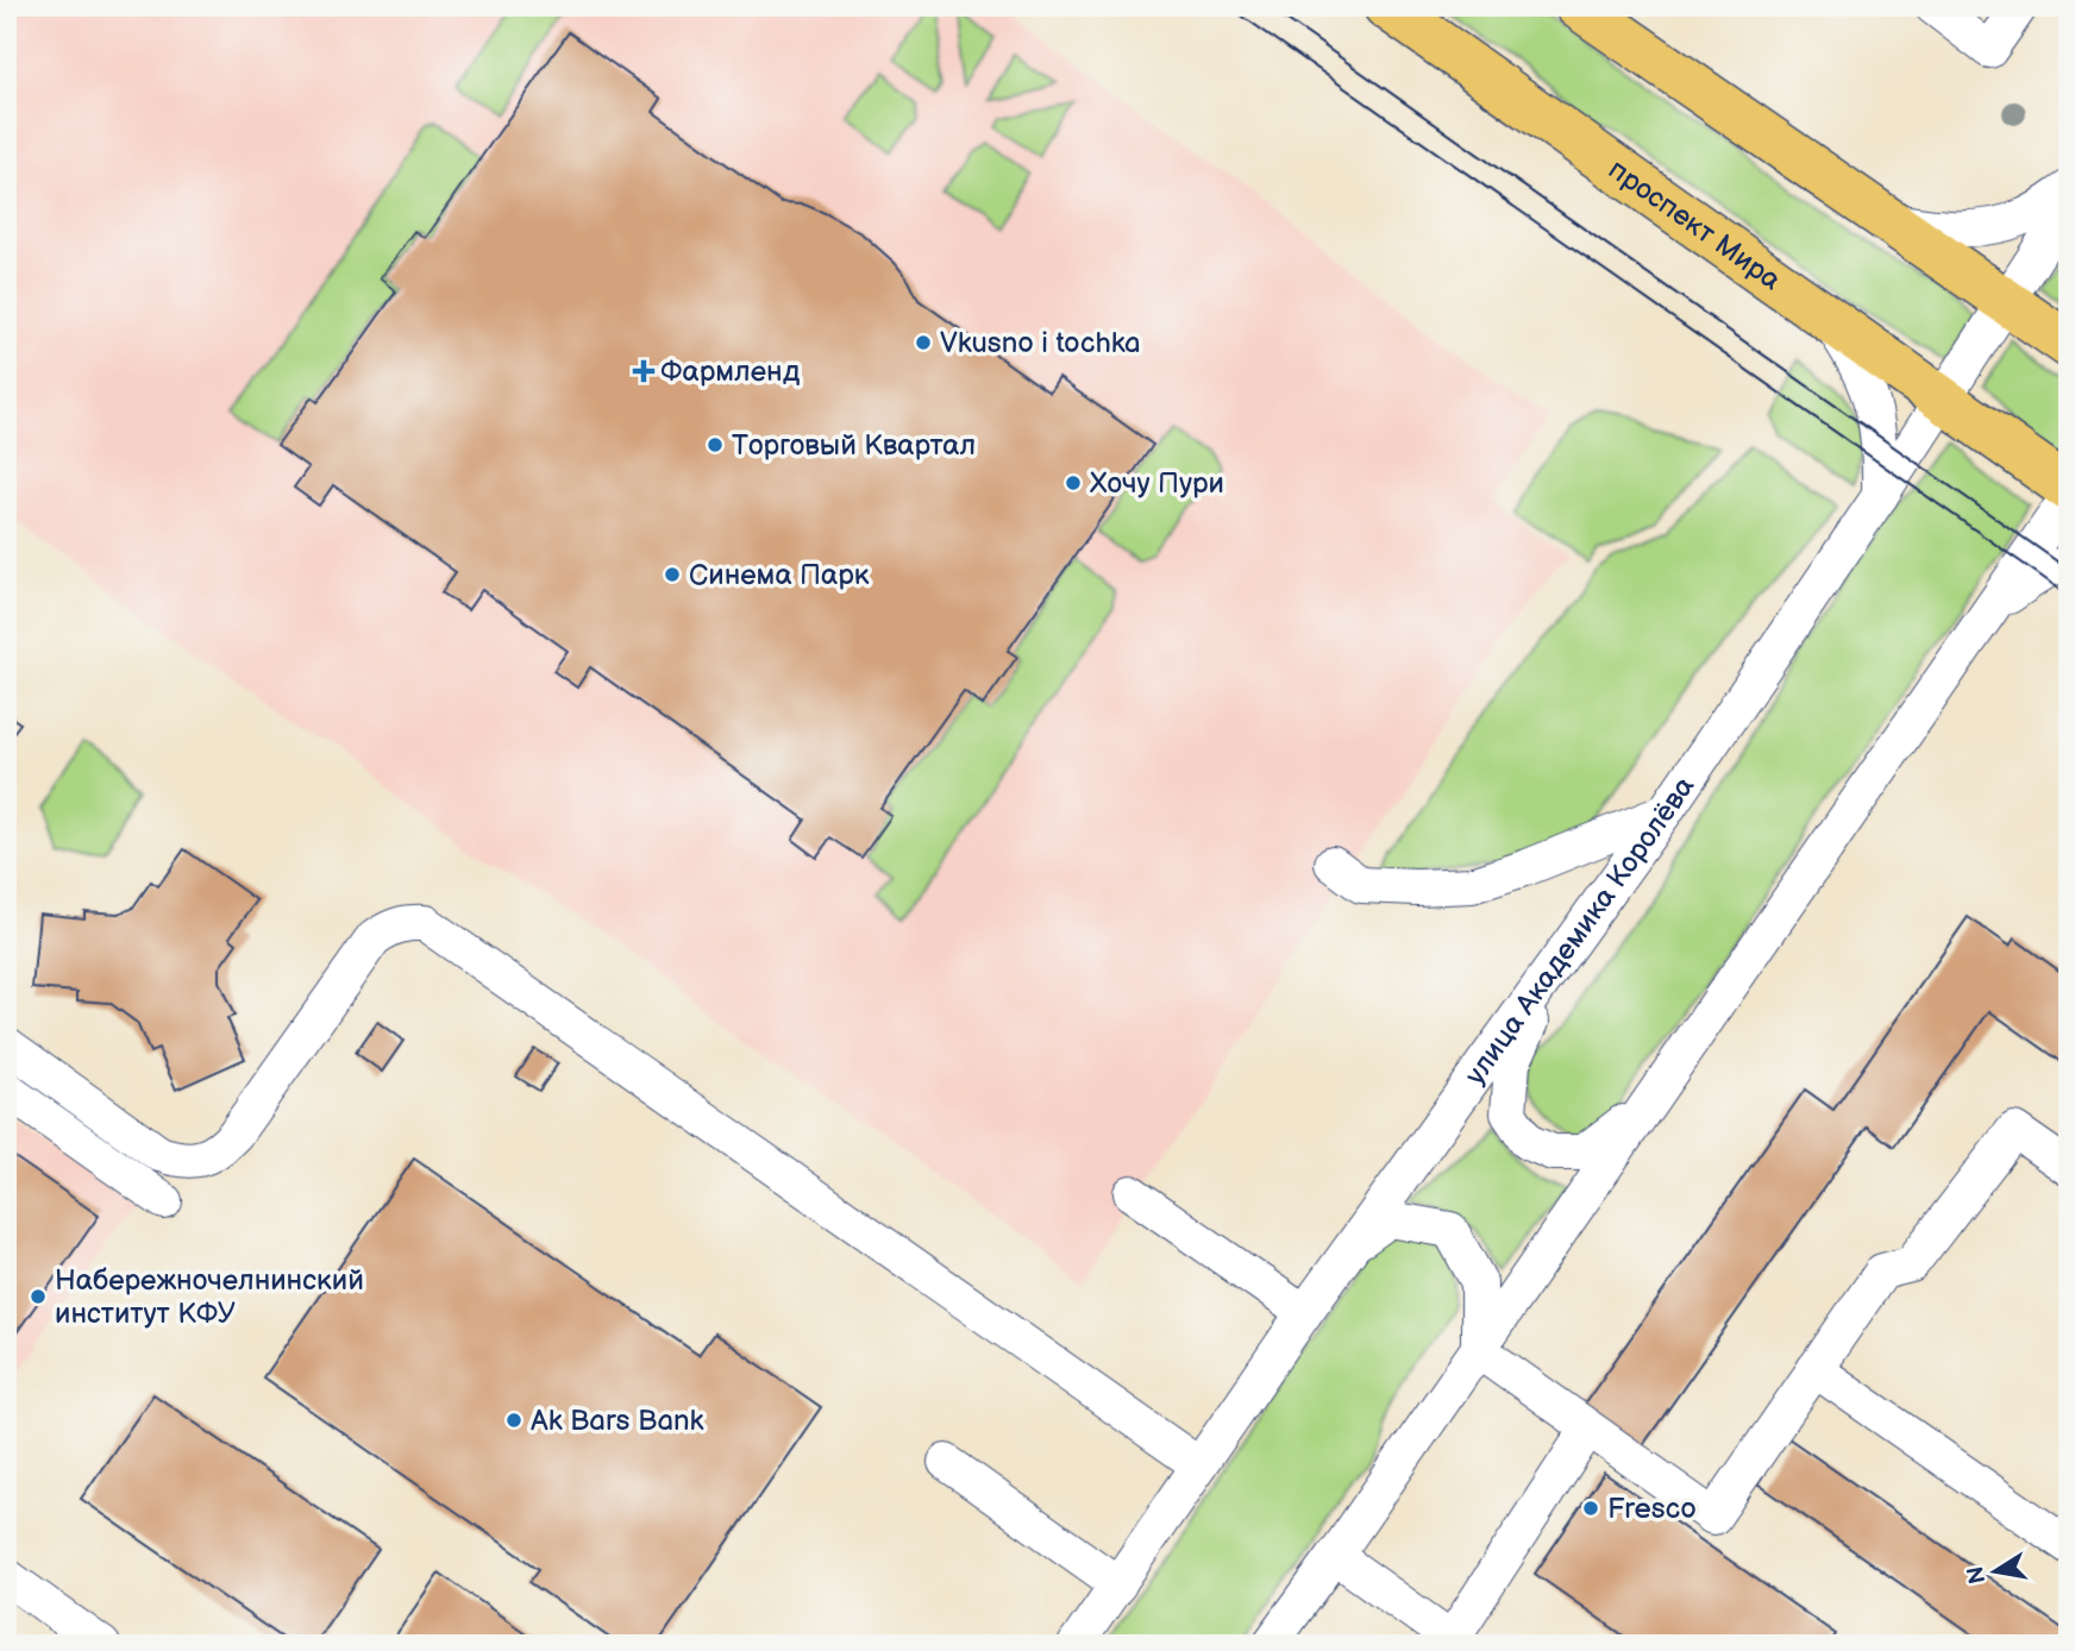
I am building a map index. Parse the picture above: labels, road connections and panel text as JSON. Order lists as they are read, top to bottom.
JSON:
{
  "streets": {
    "main road": ["проспект Мира"],
    "street": ["улица Академика Королёва"]
  },
  "crossings": [
    ["проспект Мира", "улица Академика Королёва"]
  ],
  "places": {
    "other": [
      "Vkusno i tochka",
      "Торговый Квартал",
      "Хочу Пури",
      "Синема Парк",
      "Набережночелнинский институт КФУ",
      "Ak Bars Bank",
      "Fresco"
    ],
    "health": ["Фармленд"]
  },
  "north": "left"
}
